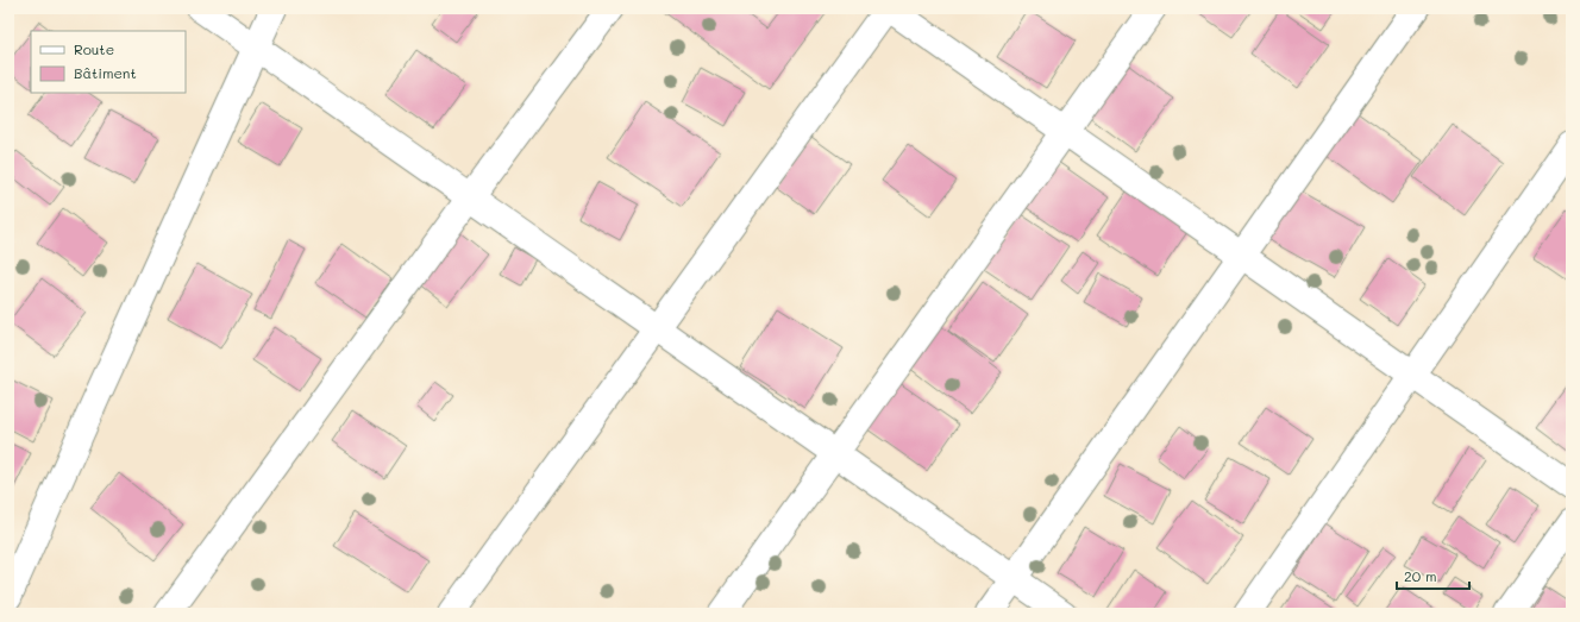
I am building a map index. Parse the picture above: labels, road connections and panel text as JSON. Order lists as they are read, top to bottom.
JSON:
{
  "legend": ["Route", "Bâtiment"],
  "scale_bar": "20 m"
}
